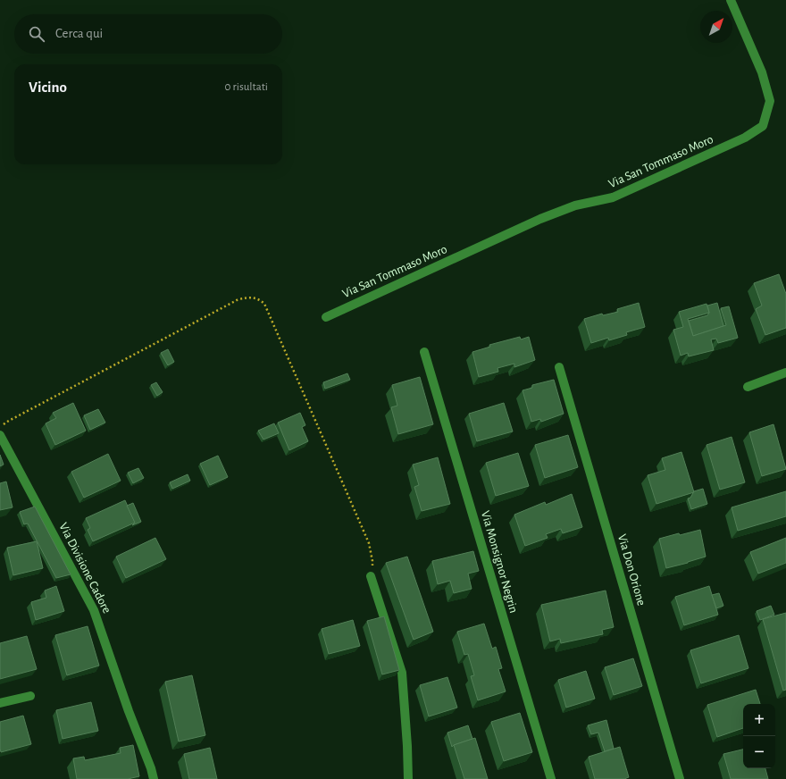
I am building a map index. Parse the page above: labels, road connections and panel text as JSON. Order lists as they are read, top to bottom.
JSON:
{
  "streets": {
    "street": [
      "Via San Tommaso Moro",
      "Via Monsignor Negrin",
      "Via Divisione Cadore",
      "Via Don Orione"
    ]
  },
  "north": "top right",
  "page": {
    "search": "Cerca qui",
    "heading": ["Vicino", "0 risultati"],
    "map_buttons": ["+", "−"]
  }
}
